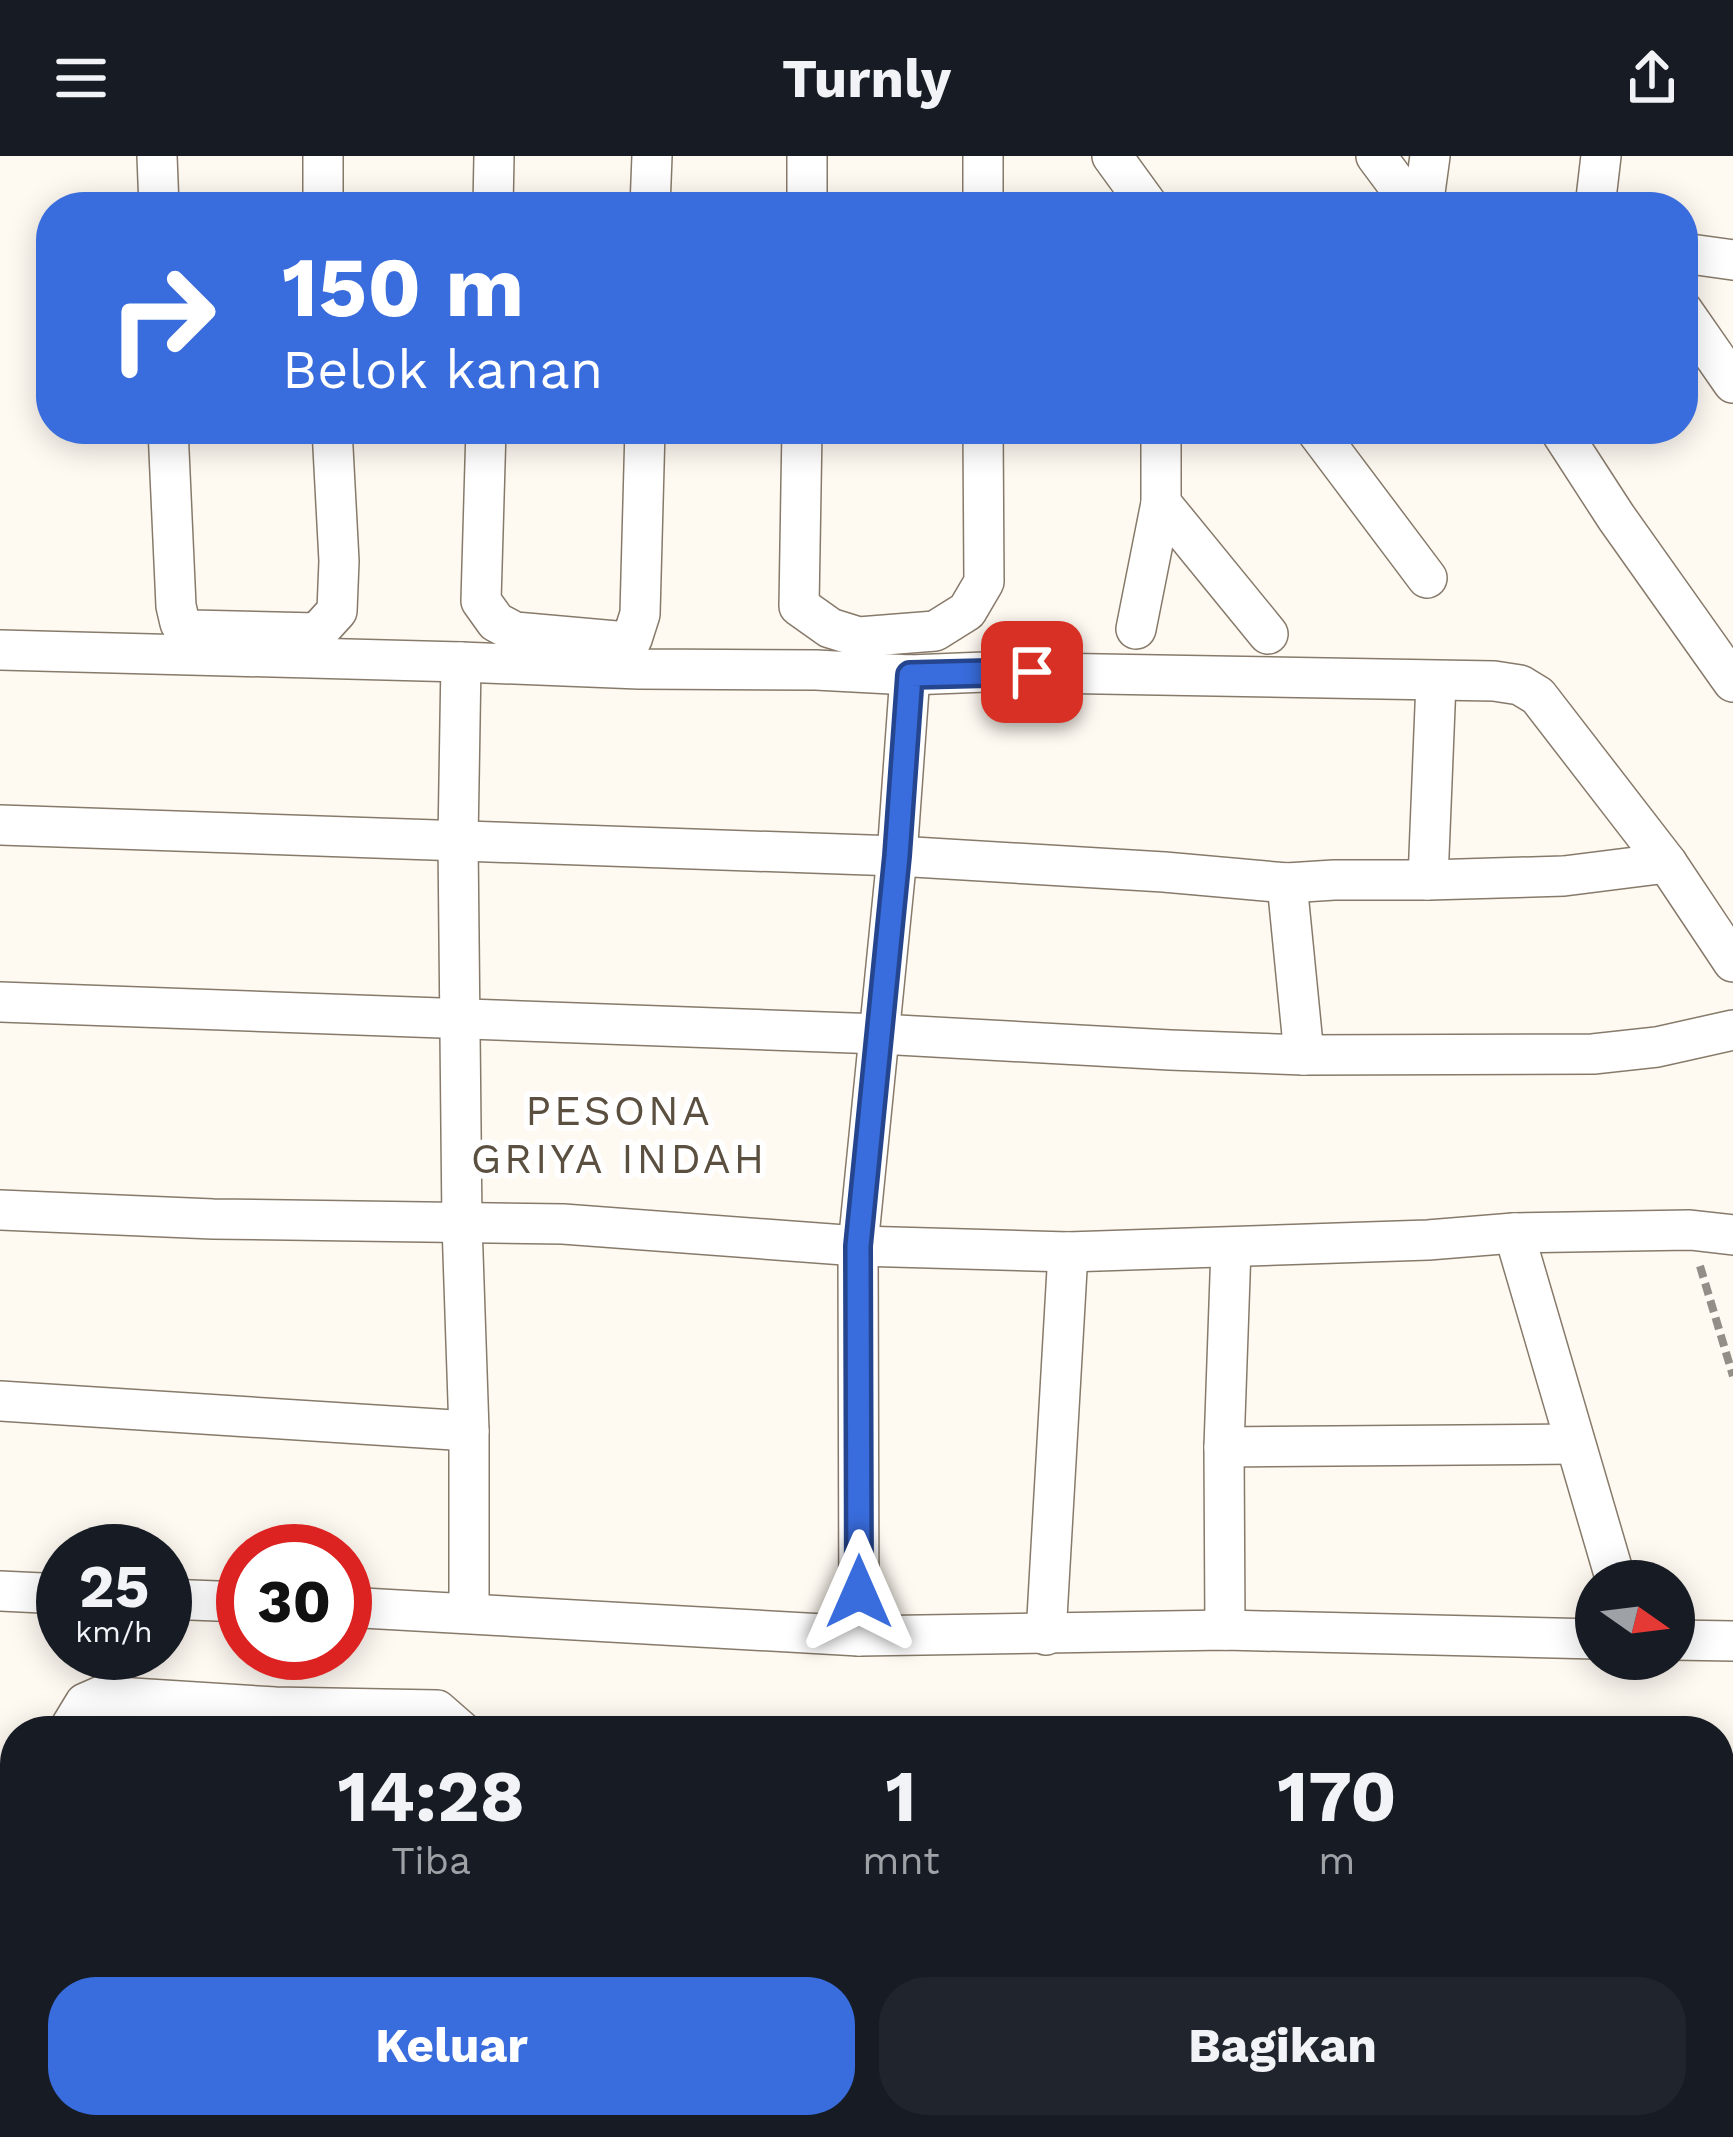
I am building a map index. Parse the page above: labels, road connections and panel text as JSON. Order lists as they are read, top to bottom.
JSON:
{
  "districts": ["PESONA GRIYA INDAH"],
  "north": "right",
  "page": {
    "header": "Turnly",
    "turn": ["150 m", "Belok kanan"],
    "speed": "25 km/h",
    "limit": "30",
    "eta": [
      "14:28",
      "Tiba",
      "1",
      "mnt",
      "170",
      "m"
    ],
    "buttons": ["Keluar", "Bagikan"]
  }
}
